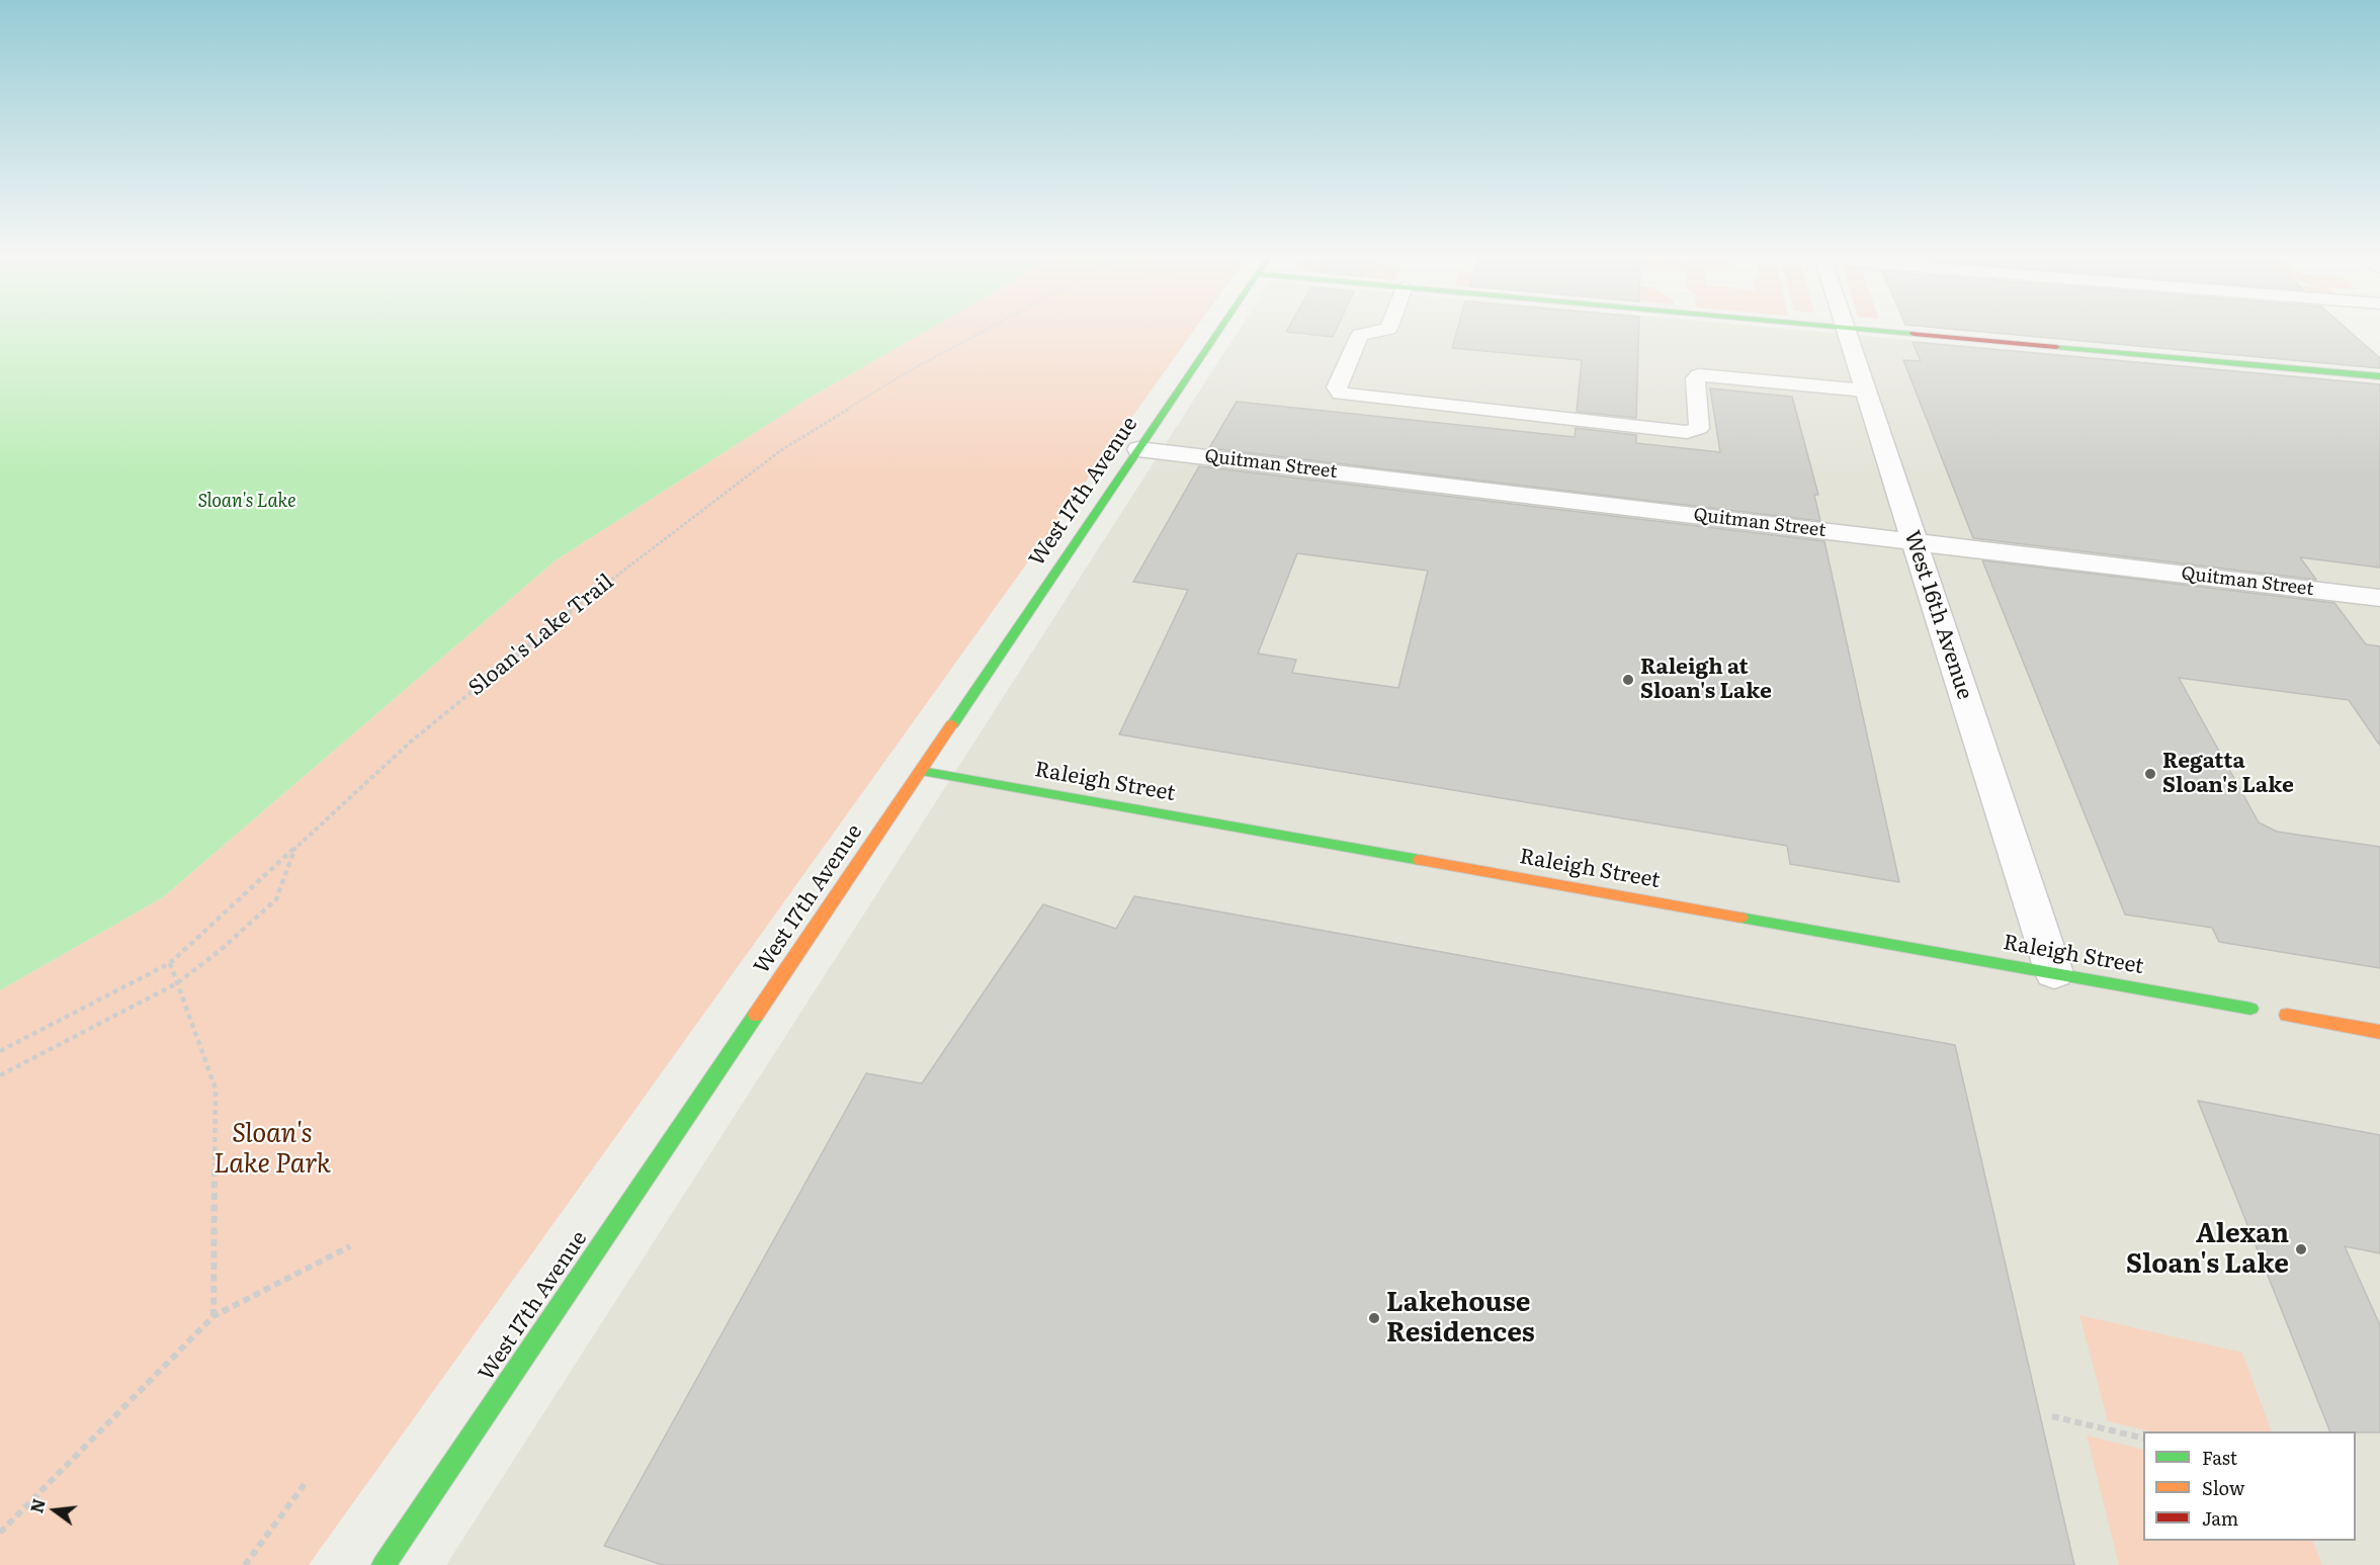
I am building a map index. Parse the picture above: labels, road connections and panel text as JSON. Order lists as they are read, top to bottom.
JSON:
{
  "streets": {
    "street": [
      "Quitman Street",
      "West 17th Avenue",
      "West 16th Avenue",
      "Raleigh Street"
    ],
    "path": ["Sloan's Lake Trail"]
  },
  "crossings": [
    ["Quitman Street", "West 17th Avenue"],
    ["Quitman Street", "West 16th Avenue"],
    ["West 17th Avenue", "Raleigh Street"],
    ["West 16th Avenue", "Raleigh Street"]
  ],
  "water": ["Sloan's Lake"],
  "parks": ["Sloan's Lake Park"],
  "places": [
    "Raleigh at Sloan's Lake",
    "Regatta Sloan's Lake",
    "Alexan Sloan's Lake",
    "Lakehouse Residences"
  ],
  "legend": ["Fast", "Slow", "Jam"],
  "north": "left"
}
